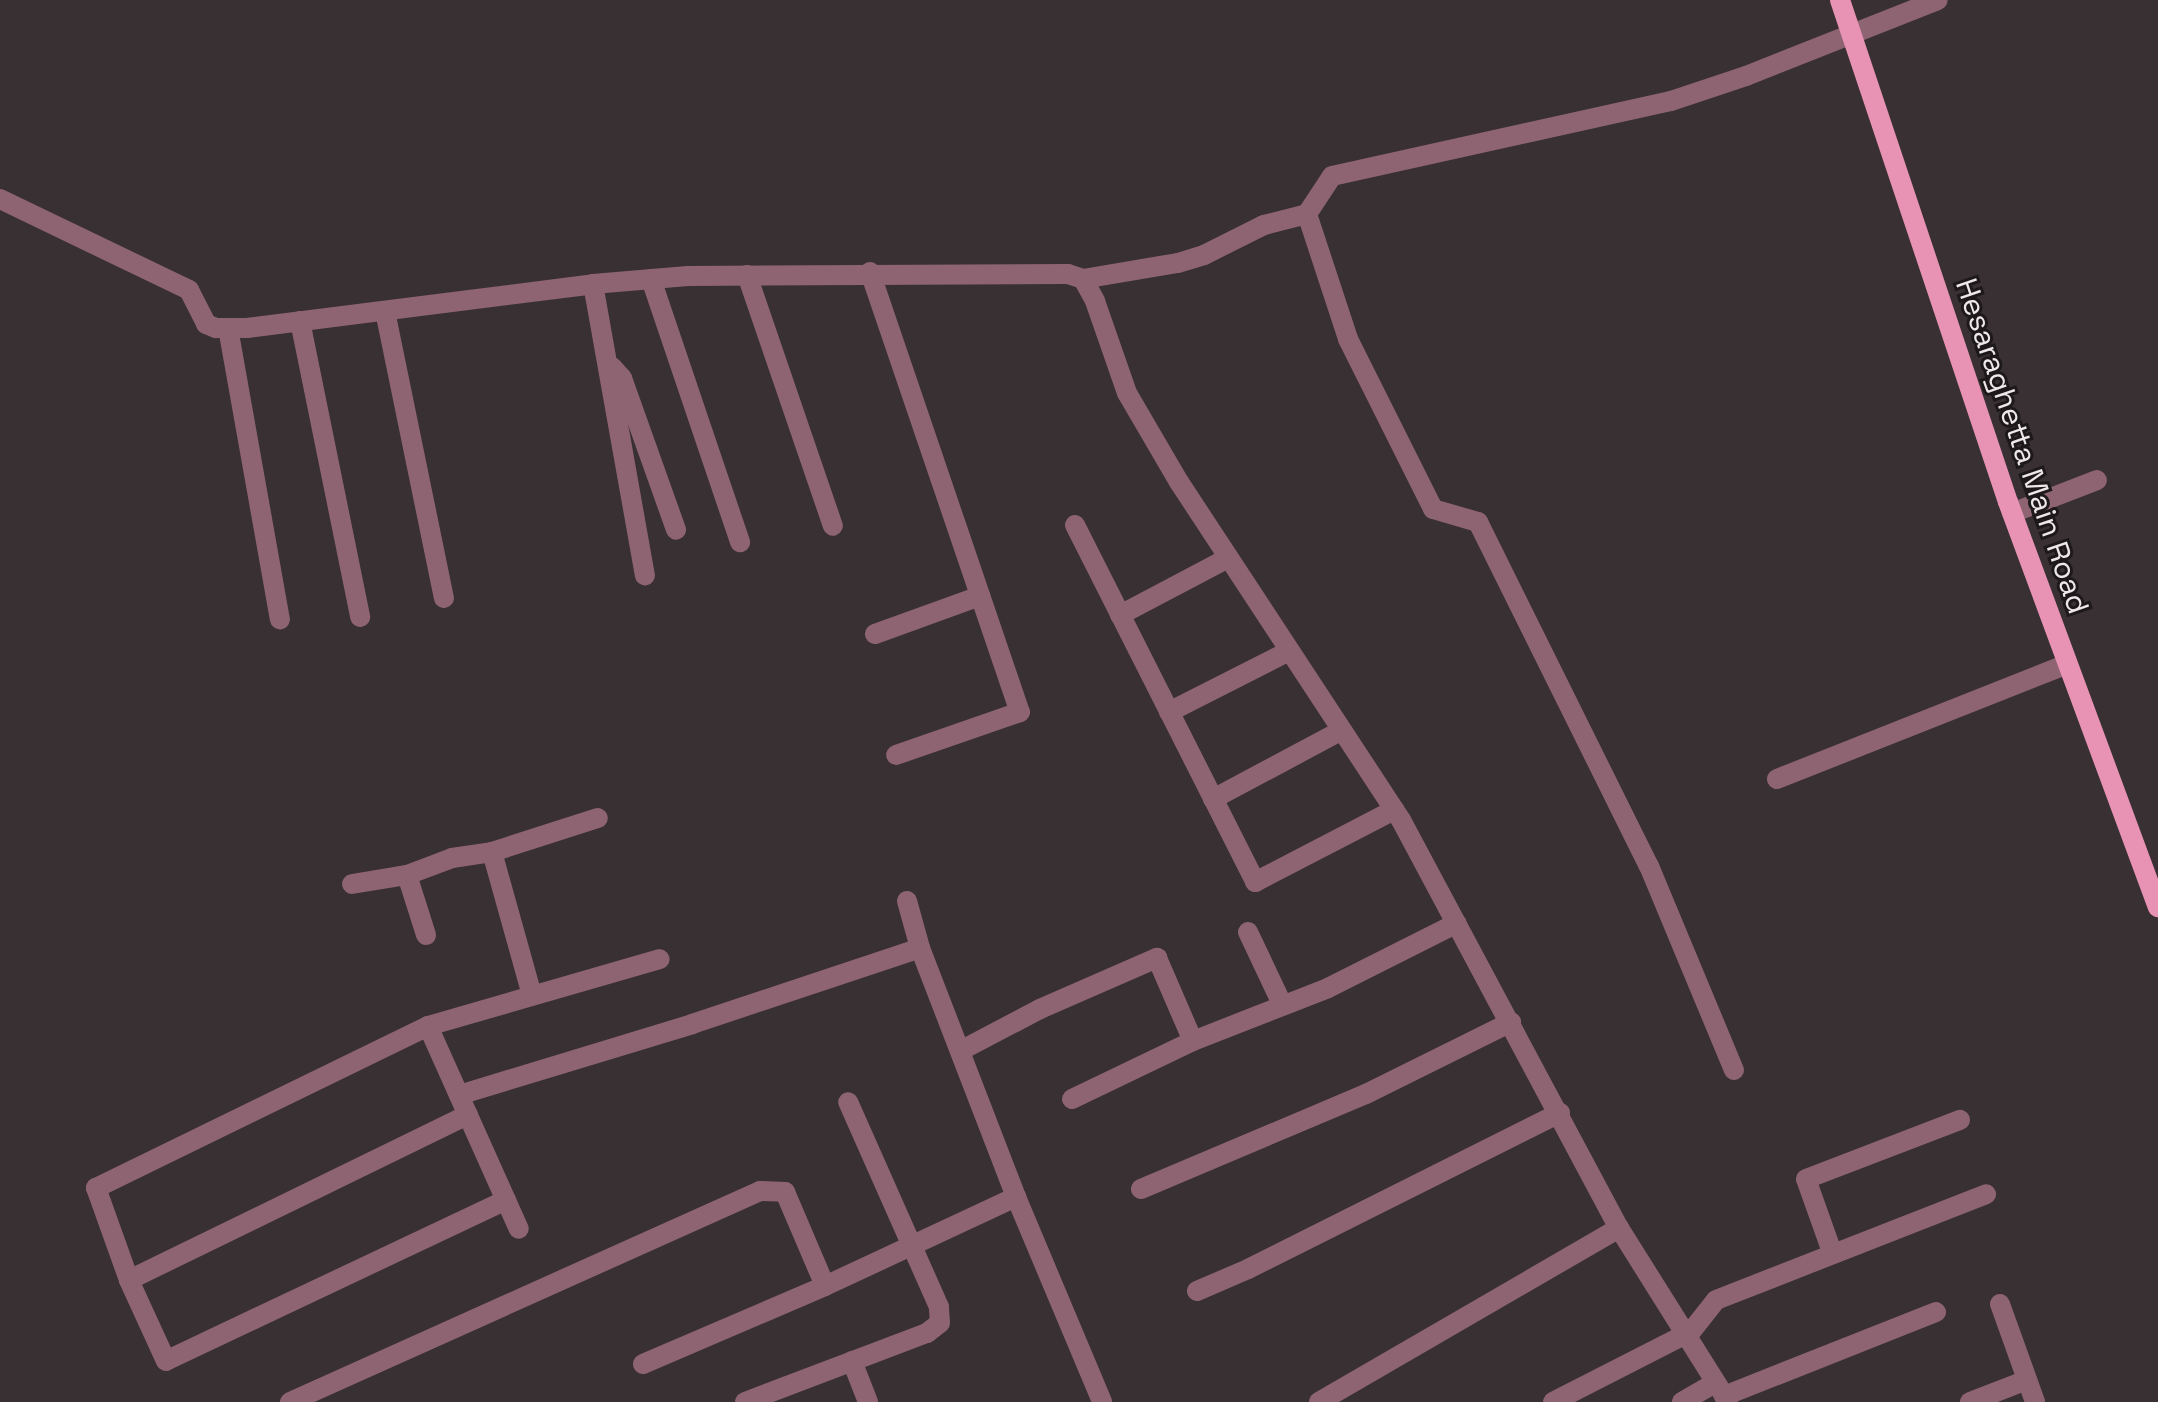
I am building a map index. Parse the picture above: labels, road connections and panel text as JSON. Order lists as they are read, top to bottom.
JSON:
{
  "streets": {
    "main road": ["Hesaraghetta Main Road"]
  }
}
